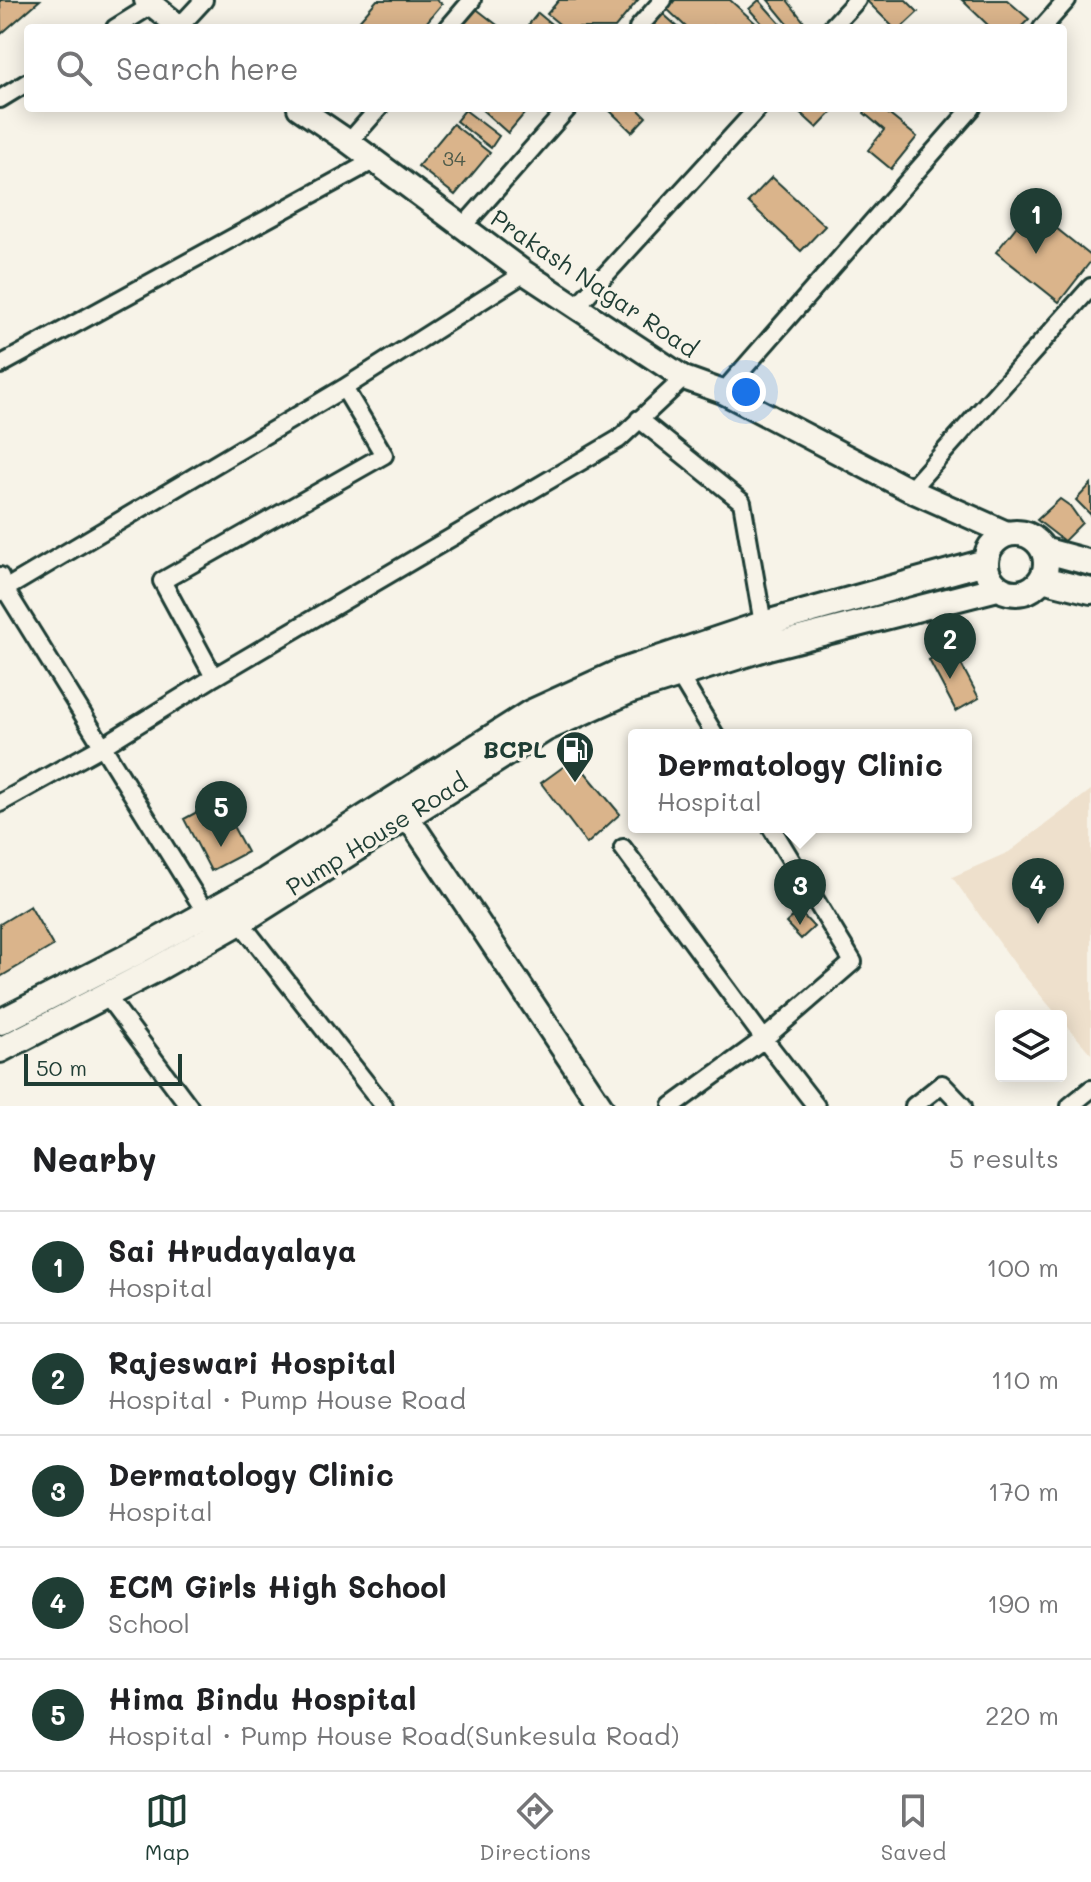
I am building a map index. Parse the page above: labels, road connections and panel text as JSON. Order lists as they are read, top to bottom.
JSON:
{
  "streets": {
    "main road": ["Pump House Road"],
    "street": ["Prakash Nagar Road"]
  },
  "crossings": [
    ["Prakash Nagar Road", "Pump House Road"]
  ],
  "places": {
    "fuel station": ["BCPL"]
  },
  "house_numbers": ["34"],
  "scale_bar": "50 m",
  "page": {
    "search": "Search here",
    "pins": [
      "1",
      "2",
      "5",
      "4",
      "3"
    ],
    "popup": ["Dermatology Clinic", "Hospital"],
    "scale": "50 m",
    "heading": ["Nearby", "5 results"],
    "list": [
      {
        "mark": "1",
        "name": "Sai Hrudayalaya",
        "note": "Hospital",
        "value": "100 m"
      },
      {
        "mark": "2",
        "name": "Rajeswari Hospital",
        "note": "Hospital · Pump House Road",
        "value": "110 m"
      },
      {
        "mark": "3",
        "name": "Dermatology Clinic",
        "note": "Hospital",
        "value": "170 m"
      },
      {
        "mark": "4",
        "name": "ECM Girls High School",
        "note": "School",
        "value": "190 m"
      },
      {
        "mark": "5",
        "name": "Hima Bindu Hospital",
        "note": "Hospital · Pump House Road(Sunkesula Road)",
        "value": "220 m"
      }
    ],
    "nav": ["Map", "Directions", "Saved"]
  }
}
